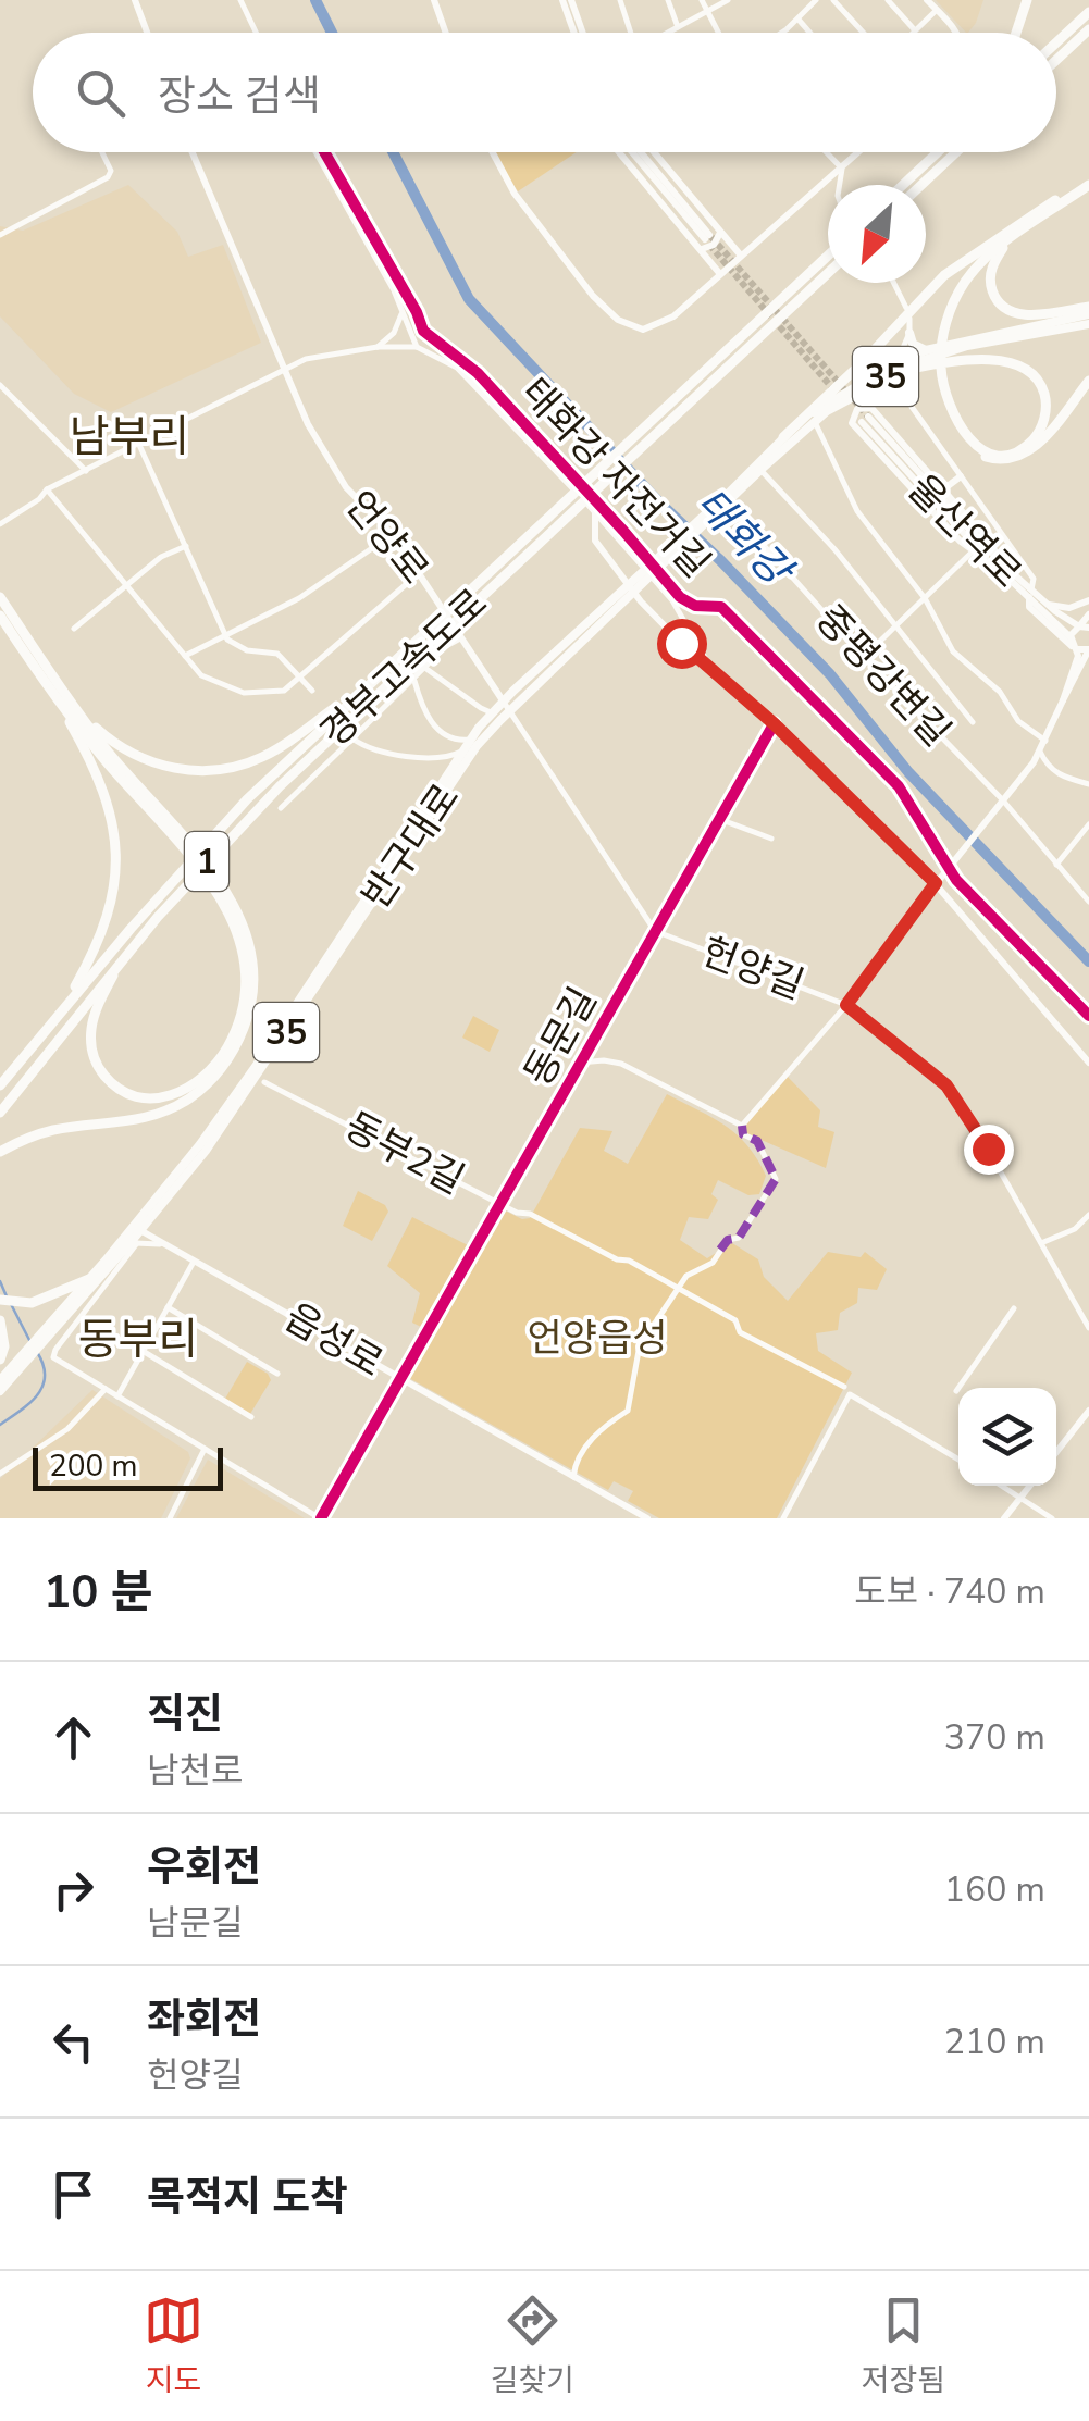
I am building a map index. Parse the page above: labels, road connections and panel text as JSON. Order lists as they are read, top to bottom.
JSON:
{
  "streets": {
    "highway": ["경부고속도로", "1"],
    "main road": [
      "35",
      "울산역로",
      "언양로",
      "반구대로",
      "동문길",
      "읍성로"
    ],
    "street": ["중평강변길", "헌양길", "동부2길"],
    "cycle path": ["태화강 자전거길"]
  },
  "crossings": [
    ["35", "울산역로"],
    ["35", "중평강변길"],
    ["35", "반구대로"],
    ["언양로", "반구대로"],
    ["언양로", "헌양길"],
    ["중평강변길", "반구대로"],
    ["반구대로", "헌양길"],
    ["반구대로", "읍성로"],
    ["헌양길", "동문길"],
    ["동문길", "동부2길"],
    ["동문길", "읍성로"]
  ],
  "districts": ["남부리", "동부리"],
  "water": ["태화강"],
  "parks": ["언양읍성"],
  "scale_bar": "200 m",
  "north": "bottom left",
  "page": {
    "search": "장소 검색",
    "scale": "200 m",
    "heading": ["10 분", "도보 · 740 m"],
    "list": [
      ["직진", "남천로", "370 m"],
      ["우회전", "남문길", "160 m"],
      ["좌회전", "헌양길", "210 m"],
      "목적지 도착"
    ],
    "nav": ["지도", "길찾기", "저장됨"]
  }
}
